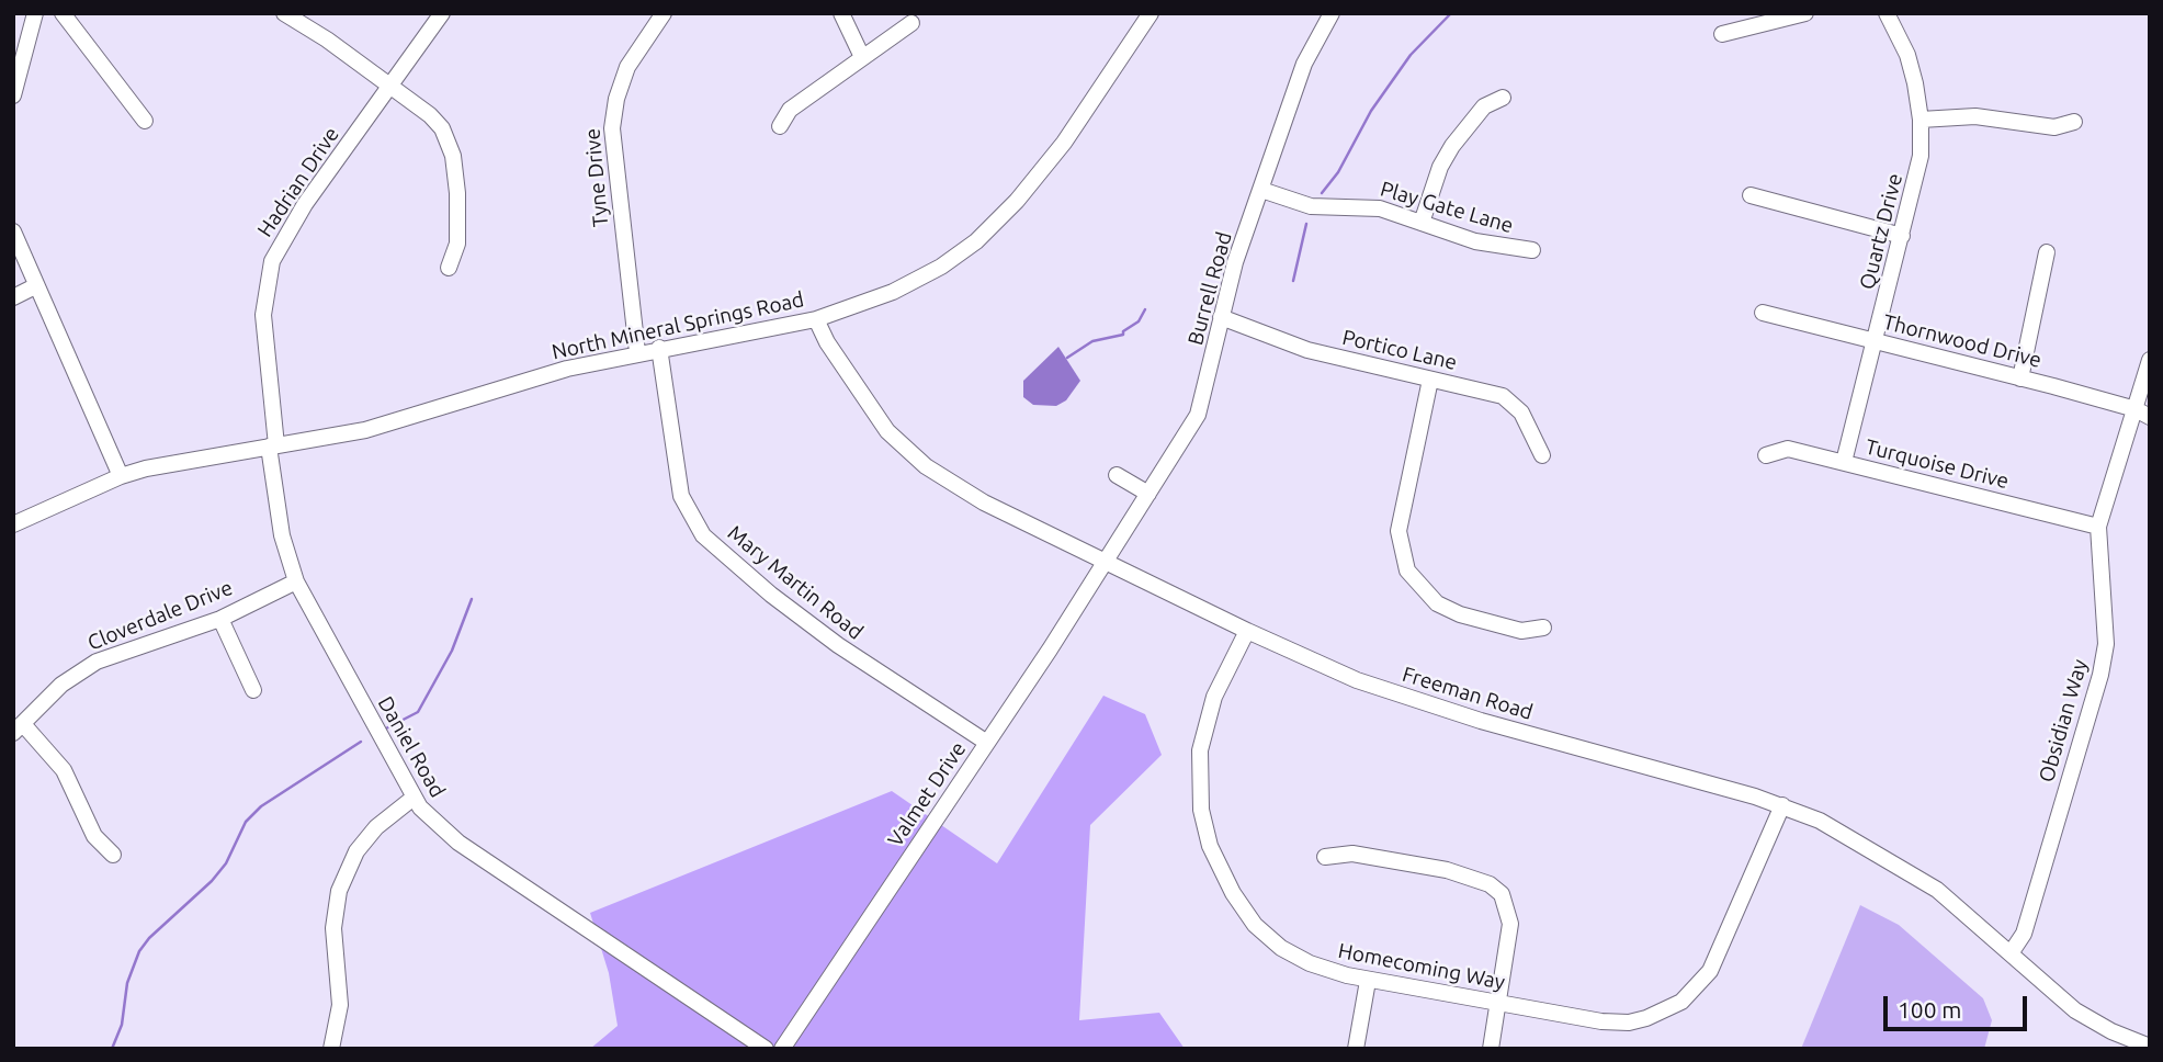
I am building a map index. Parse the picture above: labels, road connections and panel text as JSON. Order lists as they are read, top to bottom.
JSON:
{
  "streets": {
    "street": [
      "Tyne Drive",
      "Hadrian Drive",
      "Play Gate Lane",
      "Quartz Drive",
      "Burrell Road",
      "North Mineral Springs Road",
      "Thornwood Drive",
      "Portico Lane",
      "Turquoise Drive",
      "Mary Martin Road",
      "Cloverdale Drive",
      "Freeman Road",
      "Obsidian Way",
      "Daniel Road",
      "Valmet Drive",
      "Homecoming Way"
    ]
  },
  "crossings": [
    ["Tyne Drive", "North Mineral Springs Road"],
    ["Hadrian Drive", "North Mineral Springs Road"],
    ["Hadrian Drive", "Daniel Road"],
    ["Play Gate Lane", "Burrell Road"],
    ["Quartz Drive", "Thornwood Drive"],
    ["Quartz Drive", "Turquoise Drive"],
    ["Burrell Road", "Portico Lane"],
    ["Burrell Road", "Freeman Road"],
    ["Burrell Road", "Valmet Drive"],
    ["North Mineral Springs Road", "Mary Martin Road"],
    ["North Mineral Springs Road", "Freeman Road"],
    ["North Mineral Springs Road", "Daniel Road"],
    ["Thornwood Drive", "Obsidian Way"],
    ["Turquoise Drive", "Obsidian Way"],
    ["Mary Martin Road", "Valmet Drive"],
    ["Cloverdale Drive", "Daniel Road"],
    ["Freeman Road", "Obsidian Way"],
    ["Freeman Road", "Valmet Drive"],
    ["Freeman Road", "Homecoming Way"]
  ],
  "scale_bar": "100 m"
}
